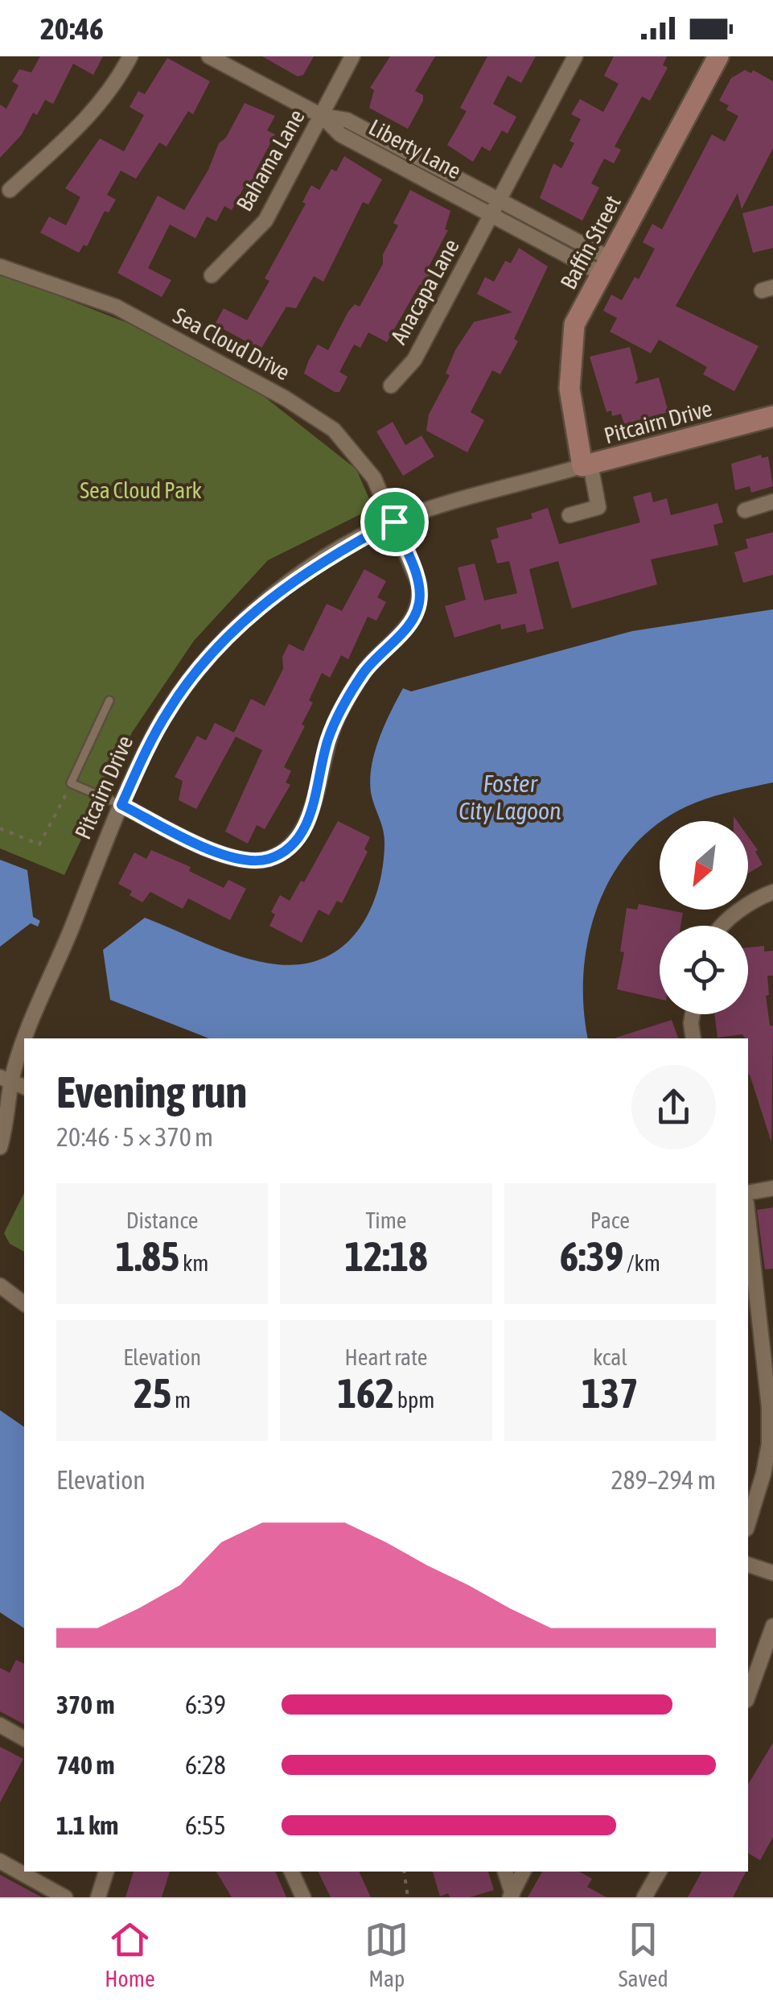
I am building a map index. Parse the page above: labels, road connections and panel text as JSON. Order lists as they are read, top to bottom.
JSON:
{
  "streets": {
    "street": [
      "Liberty Lane",
      "Bahama Lane",
      "Baffin Street",
      "Anacapa Lane",
      "Sea Cloud Drive",
      "Pitcairn Drive"
    ]
  },
  "crossings": [
    ["Liberty Lane", "Bahama Lane"],
    ["Liberty Lane", "Anacapa Lane"],
    ["Baffin Street", "Pitcairn Drive"],
    ["Sea Cloud Drive", "Pitcairn Drive"]
  ],
  "water": ["Foster City Lagoon"],
  "parks": ["Sea Cloud Park"],
  "north": "bottom left",
  "page": {
    "status": "20:46",
    "heading": ["Evening run", "20:46 · 5 × 370 m"],
    "stats": [
      ["Distance", "1.85 km"],
      ["Time", "12:18"],
      ["Pace", "6:39 /km"],
      ["Elevation", "25 m"],
      ["Heart rate", "162 bpm"],
      ["kcal", "137"]
    ],
    "chart": ["Elevation", "289–294 m"],
    "list": [
      {
        "name": "370 m",
        "note": "6:39"
      },
      {
        "name": "740 m",
        "note": "6:28"
      },
      {
        "name": "1.1 km",
        "note": "6:55"
      }
    ],
    "tabs": ["Home", "Map", "Saved"]
  }
}
